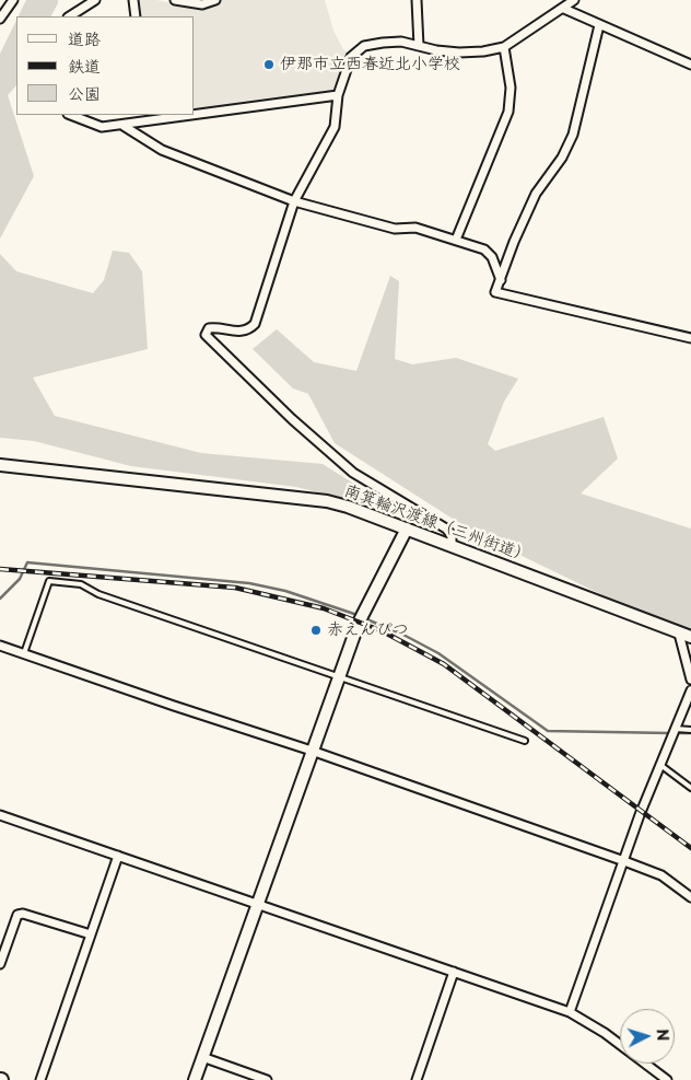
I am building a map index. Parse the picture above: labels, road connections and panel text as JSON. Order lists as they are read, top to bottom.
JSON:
{
  "streets": {
    "main road": ["南箕輪沢渡線（三州街道）"]
  },
  "places": ["伊那市立西春近北小学校", "赤えんぴつ"],
  "legend": ["道路", "鉄道", "公園"],
  "north": "right"
}
